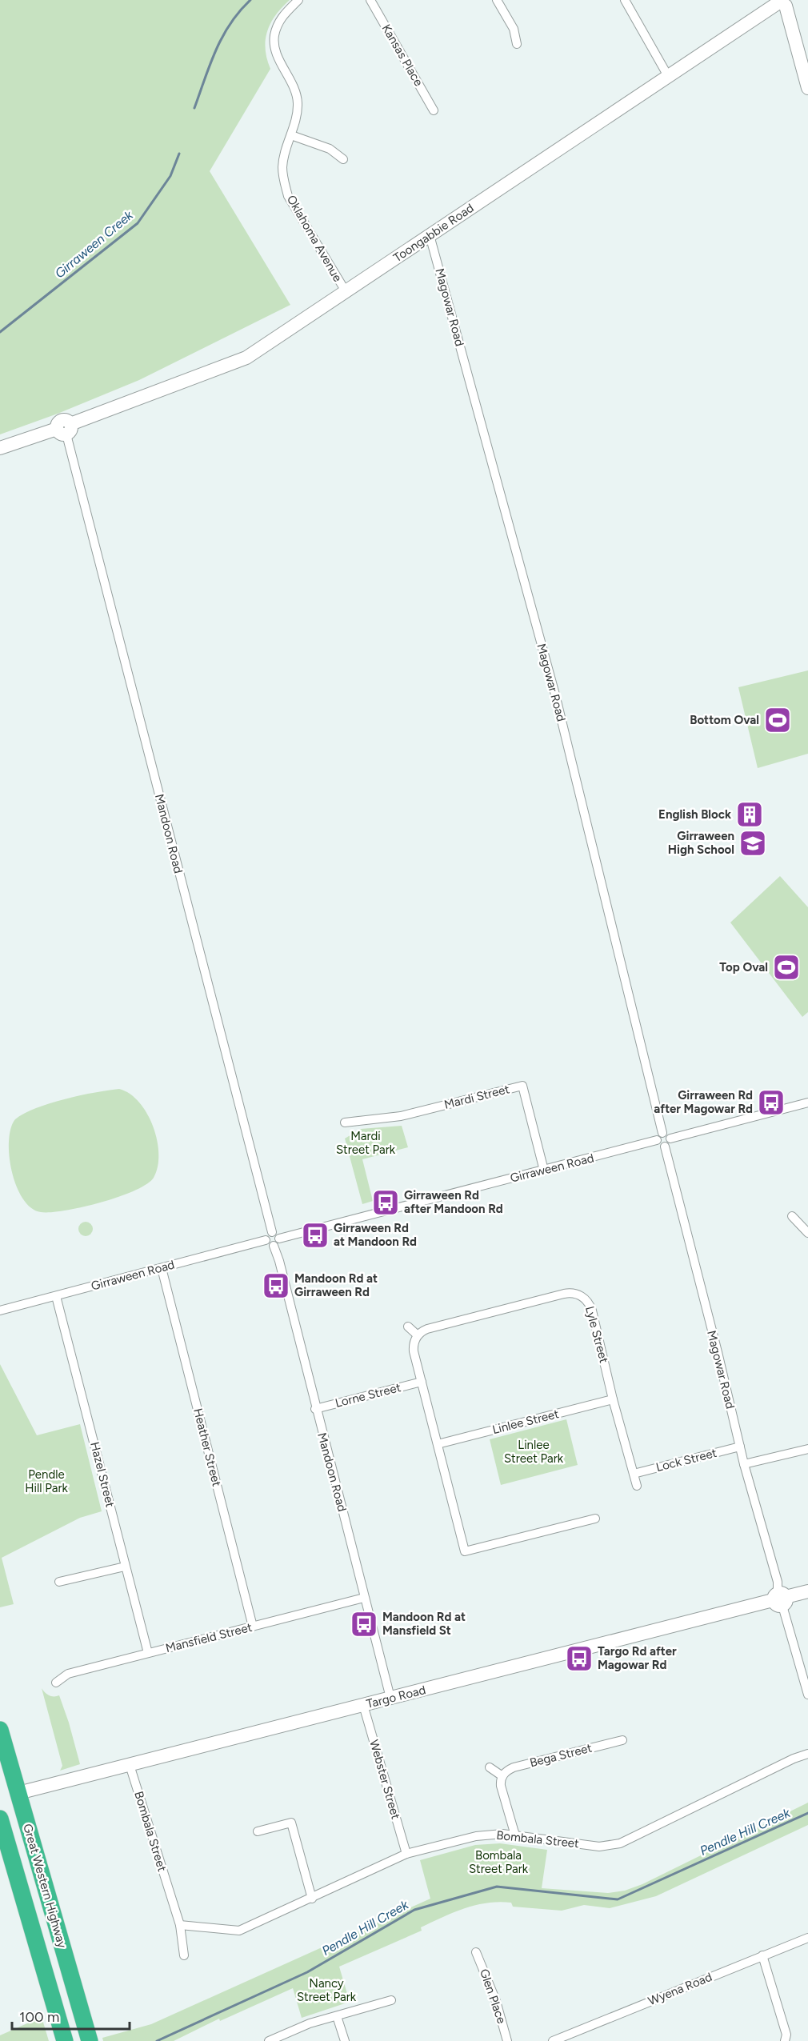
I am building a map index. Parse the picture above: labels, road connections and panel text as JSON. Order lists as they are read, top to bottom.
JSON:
{
  "streets": {
    "highway": ["Great Western Highway"],
    "street": [
      "Kansas Place",
      "Toongabbie Road",
      "Oklahoma Avenue",
      "Magowar Road",
      "Mandoon Road",
      "Mardi Street",
      "Girraween Road",
      "Lyle Street",
      "Lorne Street",
      "Linlee Street",
      "Heather Street",
      "Lock Street",
      "Hazel Street",
      "Mansfield Street",
      "Targo Road",
      "Bega Street",
      "Webster Street",
      "Bombala Street",
      "Wyena Road",
      "Glen Place"
    ]
  },
  "crossings": [
    ["Toongabbie Road", "Oklahoma Avenue"],
    ["Toongabbie Road", "Magowar Road"],
    ["Toongabbie Road", "Mandoon Road"],
    ["Magowar Road", "Girraween Road"],
    ["Magowar Road", "Lock Street"],
    ["Magowar Road", "Targo Road"],
    ["Mandoon Road", "Girraween Road"],
    ["Mandoon Road", "Lorne Street"],
    ["Mandoon Road", "Mansfield Street"],
    ["Mandoon Road", "Targo Road"],
    ["Mardi Street", "Girraween Road"],
    ["Girraween Road", "Heather Street"],
    ["Girraween Road", "Hazel Street"],
    ["Lyle Street", "Linlee Street"],
    ["Lyle Street", "Lock Street"],
    ["Heather Street", "Mansfield Street"],
    ["Hazel Street", "Mansfield Street"],
    ["Targo Road", "Webster Street"],
    ["Targo Road", "Bombala Street"],
    ["Targo Road", "Great Western Highway"],
    ["Webster Street", "Bombala Street"]
  ],
  "water": ["Girraween Creek", "Pendle Hill Creek"],
  "parks": [
    "Mardi Street Park",
    "Linlee Street Park",
    "Pendle Hill Park",
    "Bombala Street Park",
    "Nancy Street Park"
  ],
  "places": {
    "sports": ["Bottom Oval", "Top Oval"],
    "building": ["English Block"],
    "school or university": ["Girraween High School"],
    "bus stop": [
      "Girraween Rd after Magowar Rd",
      "Girraween Rd after Mandoon Rd",
      "Girraween Rd at Mandoon Rd",
      "Mandoon Rd at Girraween Rd",
      "Mandoon Rd at Mansfield St",
      "Targo Rd after Magowar Rd"
    ]
  },
  "scale_bar": "100 m"
}
